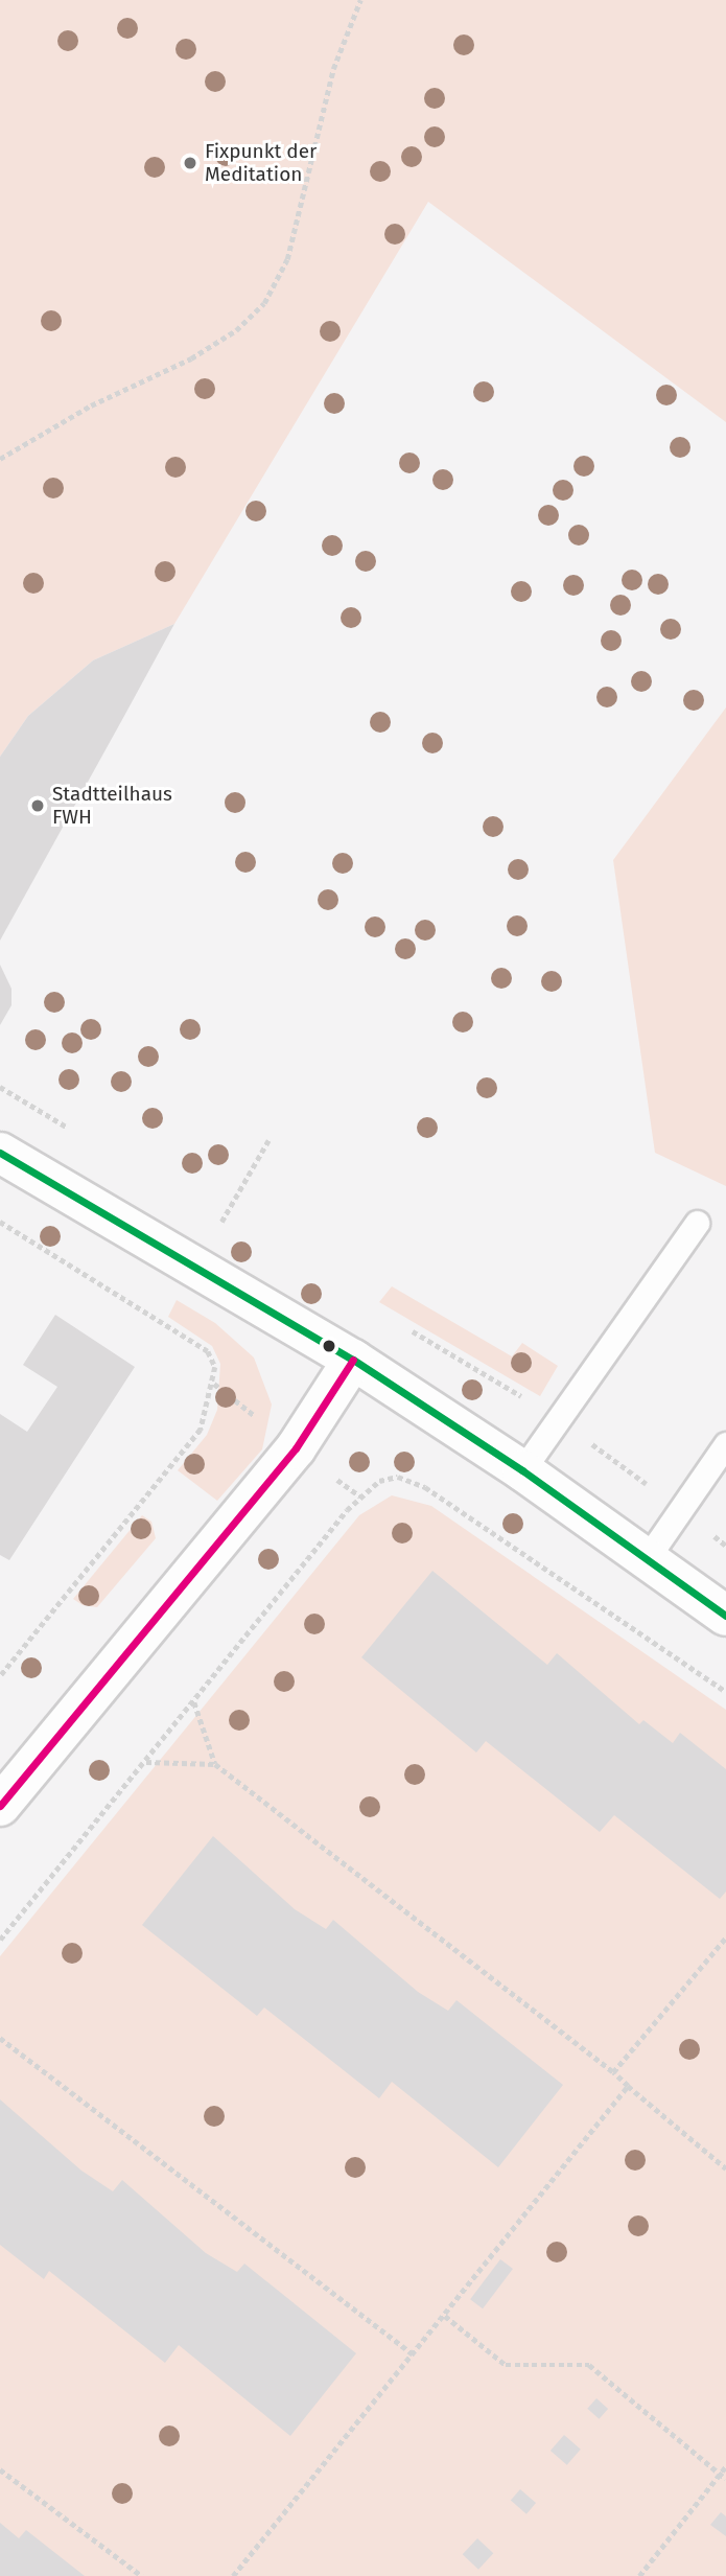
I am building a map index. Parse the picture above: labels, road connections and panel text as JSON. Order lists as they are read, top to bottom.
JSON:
{
  "places": ["Fixpunkt der Meditation", "Stadtteilhaus FWH"]
}
